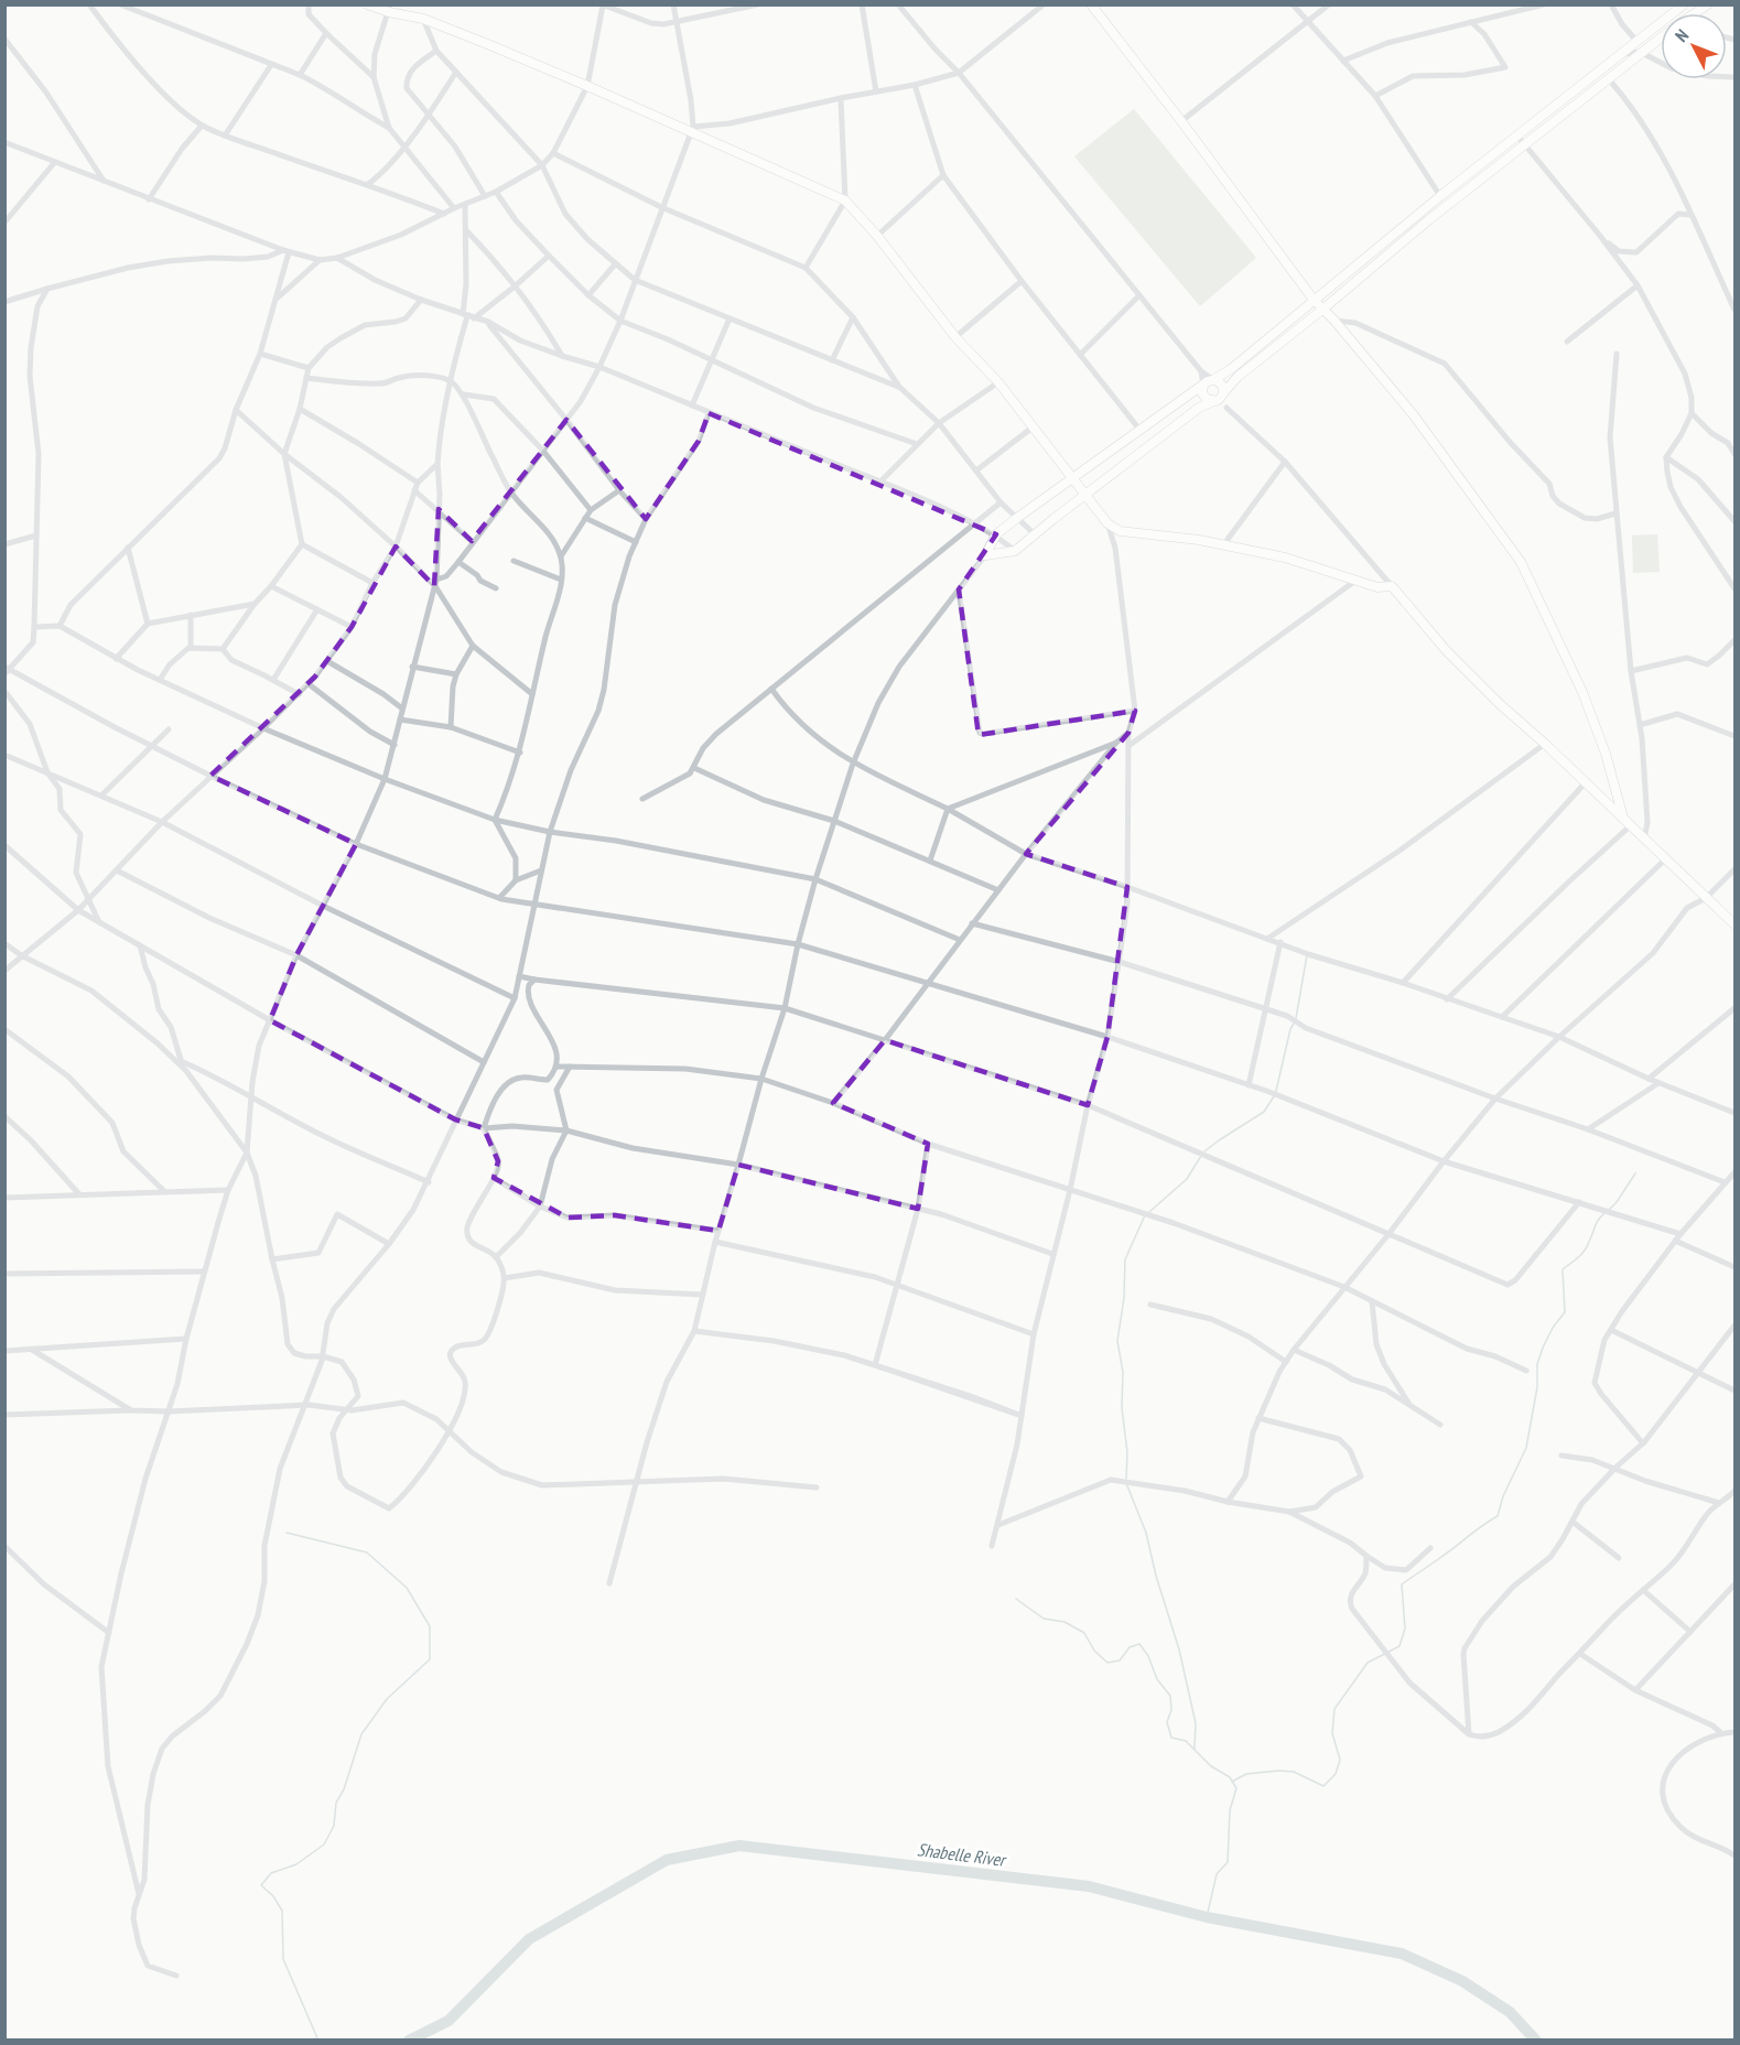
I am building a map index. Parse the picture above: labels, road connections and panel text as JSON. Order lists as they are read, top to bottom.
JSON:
{
  "water": ["Shabelle River"],
  "north": "top left"
}
